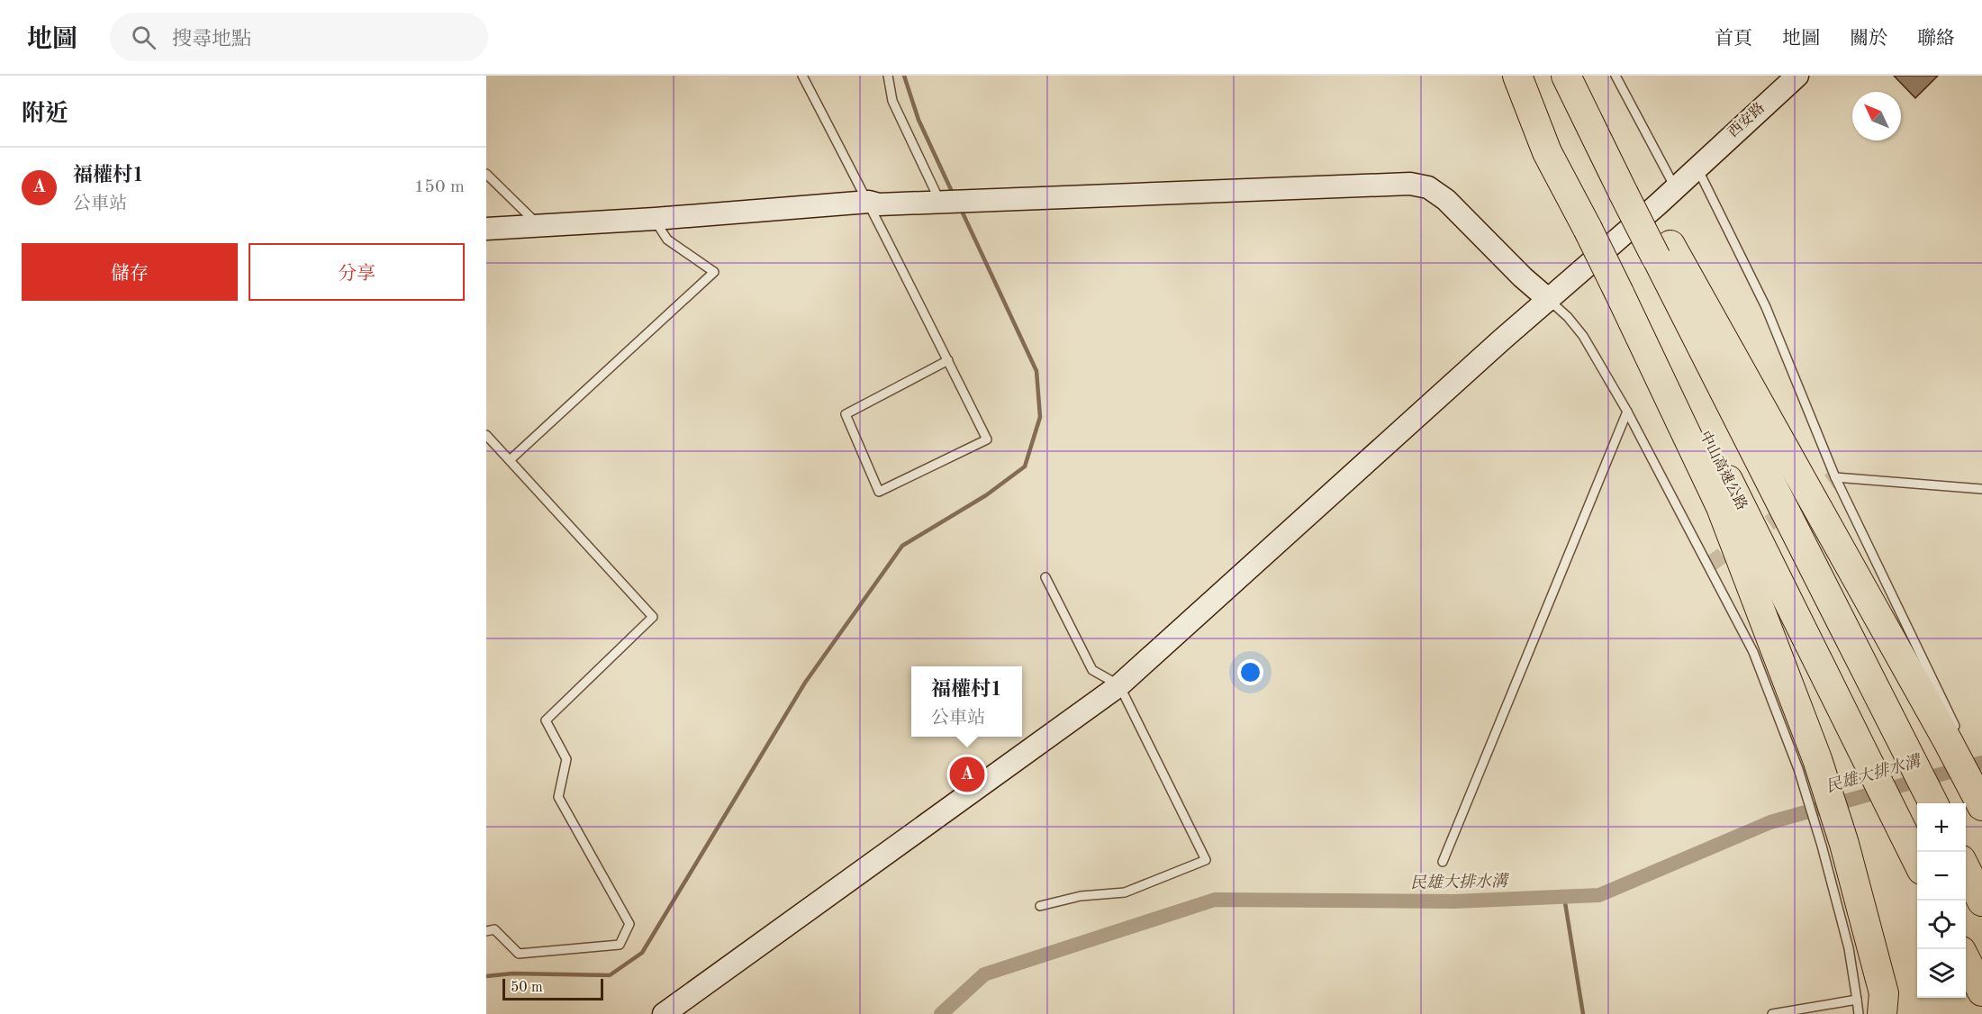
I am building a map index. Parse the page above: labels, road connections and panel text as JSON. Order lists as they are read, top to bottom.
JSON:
{
  "streets": {
    "highway": ["中山高速公路"],
    "street": ["西安路"]
  },
  "water": ["民雄大排水溝"],
  "scale_bar": "50 m",
  "north": "top left",
  "page": {
    "header": "地圖",
    "search": "搜尋地點",
    "nav": [
      "首頁",
      "地圖",
      "關於",
      "聯絡"
    ],
    "heading": "附近",
    "list": [
      {
        "mark": "A",
        "name": "福權村1",
        "note": "公車站",
        "value": "150 m"
      }
    ],
    "buttons": ["儲存", "分享"],
    "popup": ["福權村1", "公車站"],
    "pins": "A",
    "map_buttons": ["+", "−"],
    "scale": "50 m"
  }
}
